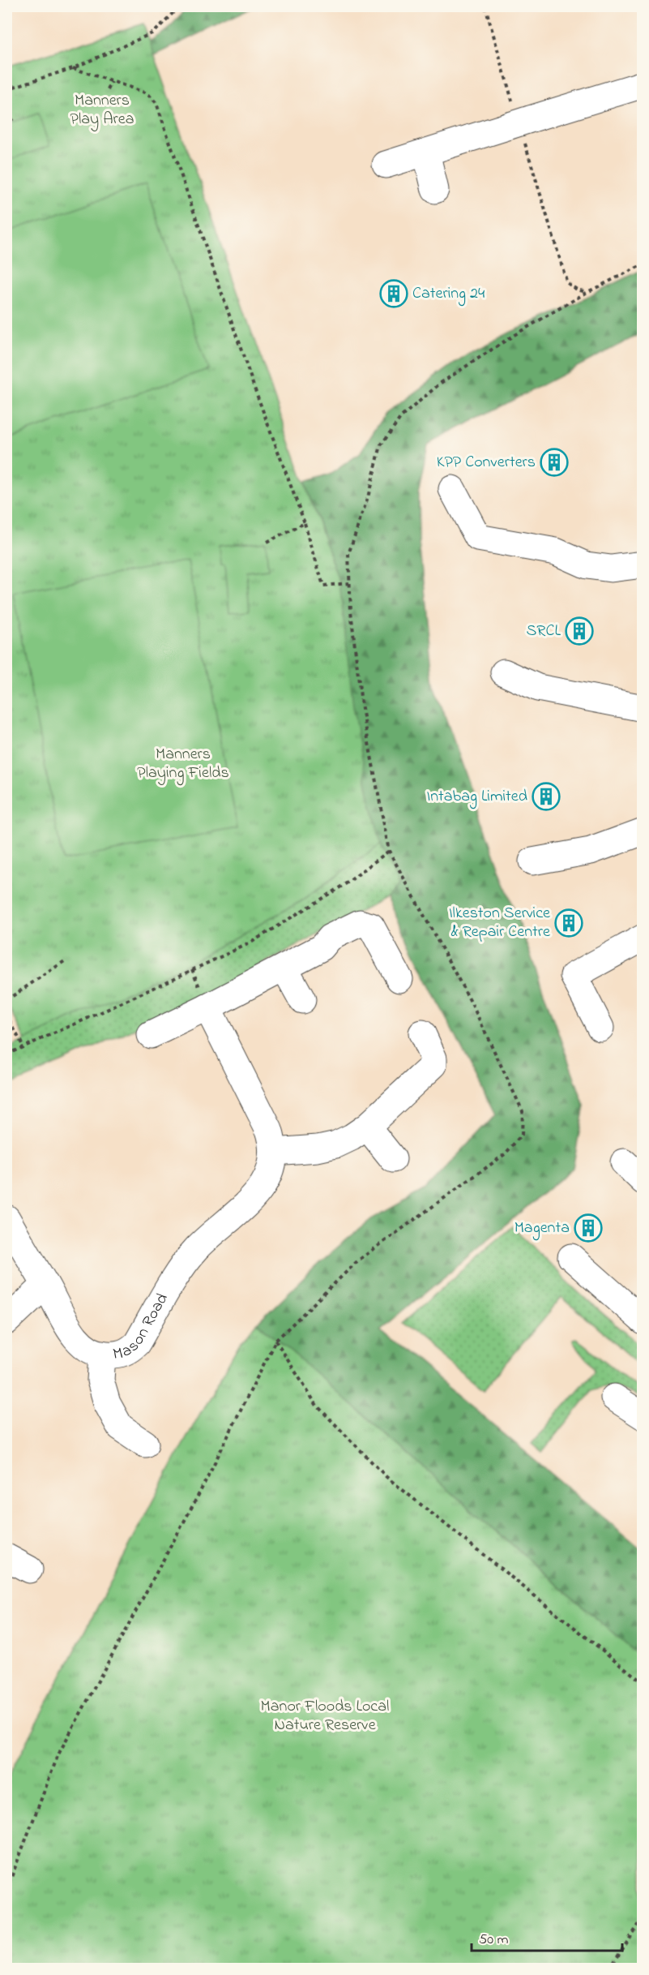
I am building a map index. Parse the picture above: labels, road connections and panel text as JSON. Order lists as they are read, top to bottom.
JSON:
{
  "streets": {
    "street": ["Mason Road"]
  },
  "parks": ["Manners Play Area", "Manners Playing Fields", "Manor Floods Local Nature Reserve"],
  "places": {
    "building": [
      "Catering 24",
      "KPP Converters",
      "SRCL",
      "Intabag Limited",
      "Ilkeston Service & Repair Centre",
      "Magenta"
    ]
  },
  "scale_bar": "50 m"
}
